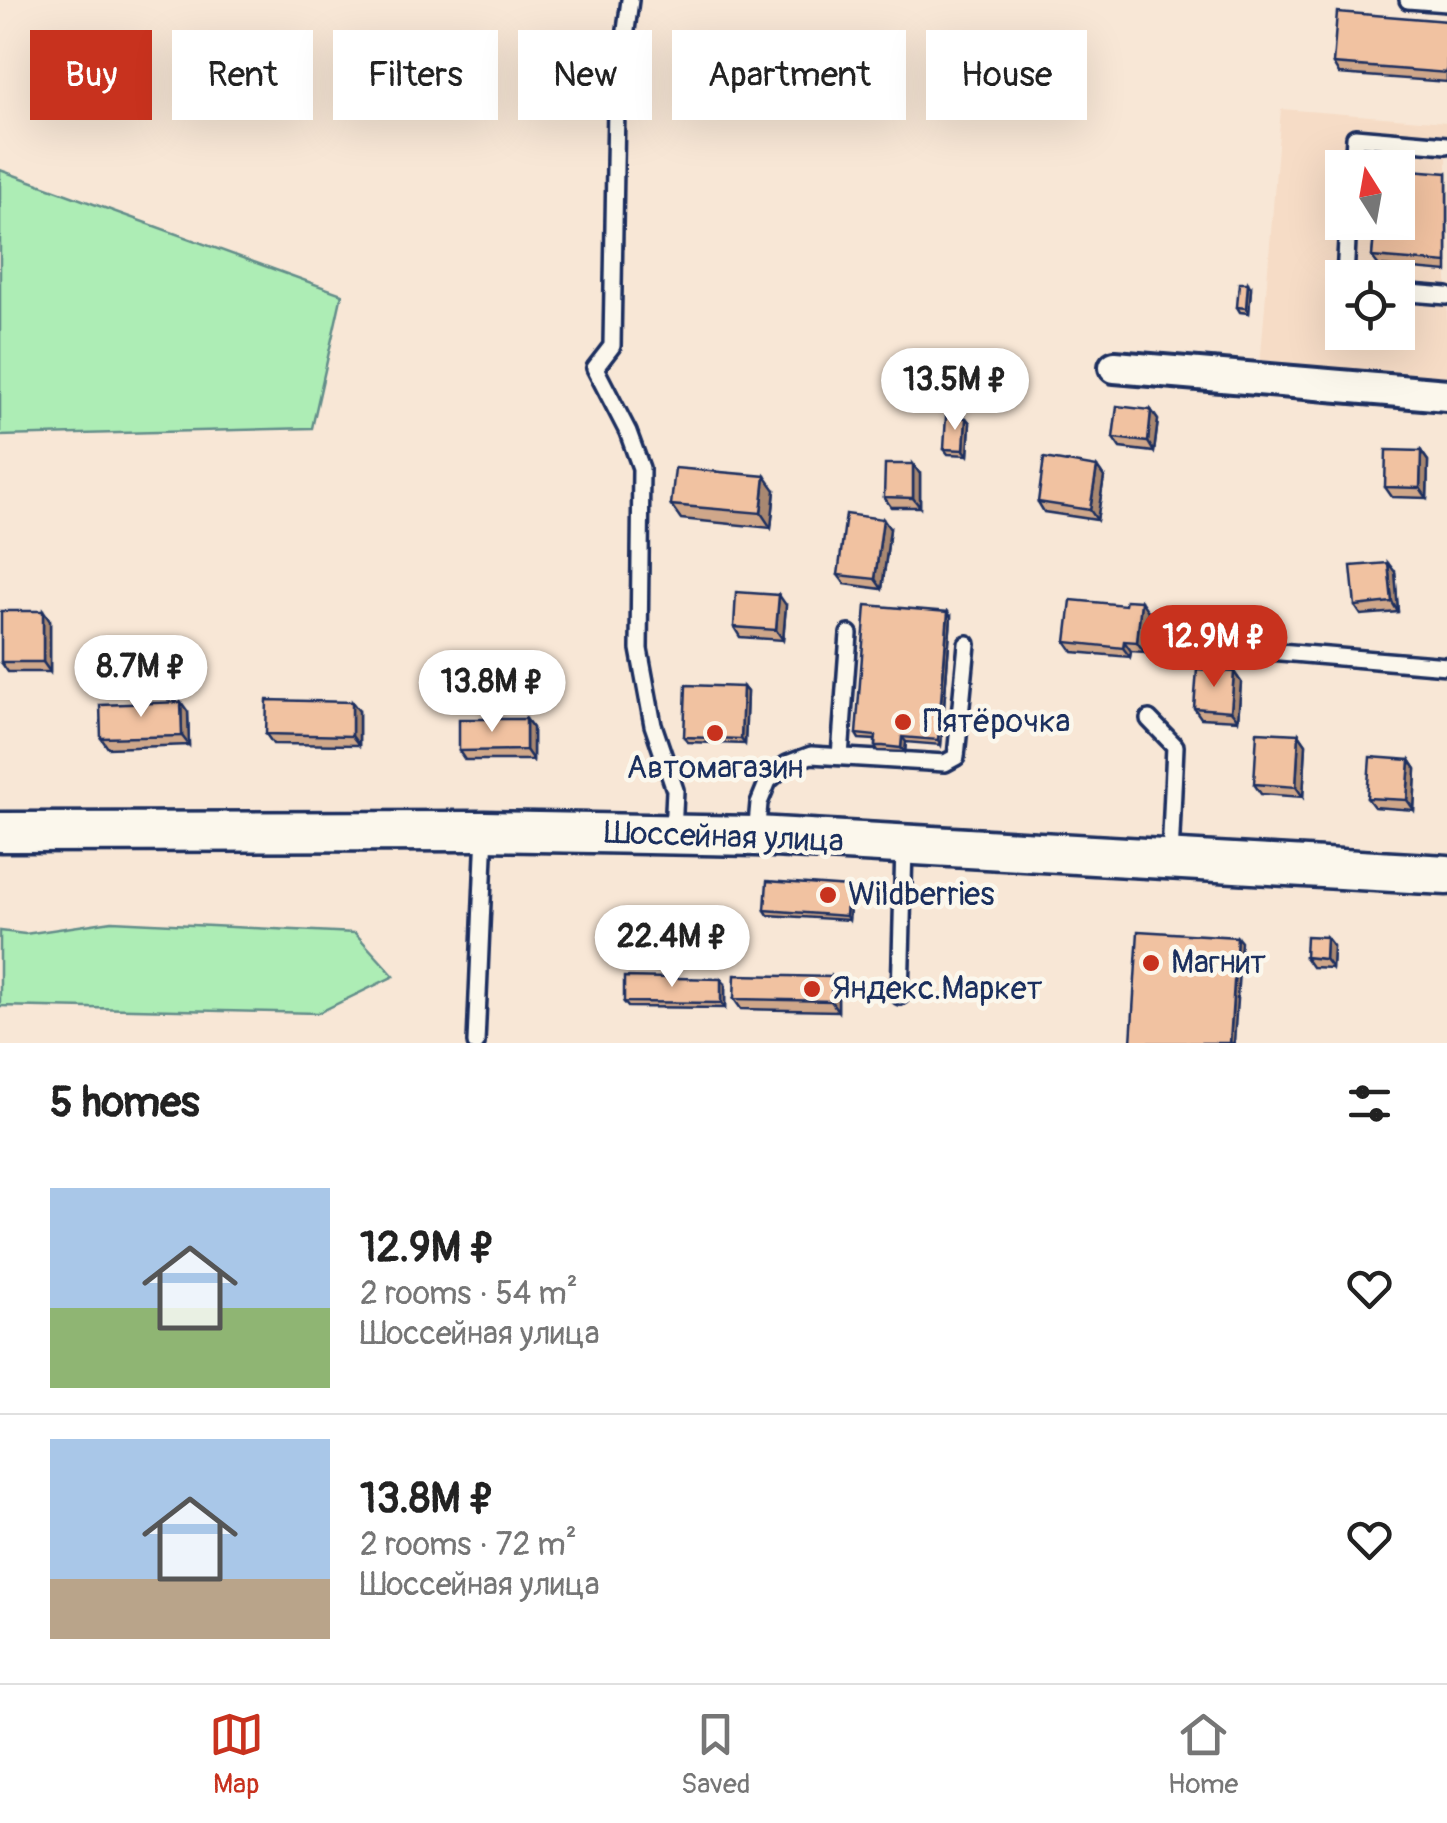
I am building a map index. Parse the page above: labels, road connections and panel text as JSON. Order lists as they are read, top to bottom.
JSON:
{
  "streets": {
    "street": ["Шоссейная улица"]
  },
  "places": [
    "Пятёрочка",
    "Автомагазин",
    "Wildberries",
    "Магнит",
    "Яндекс.Маркет"
  ],
  "north": "top",
  "page": {
    "chip": [
      "Buy",
      "Rent",
      "Filters",
      "New",
      "Apartment",
      "House"
    ],
    "price": [
      "13.5M ₽",
      "12.9M ₽",
      "8.7M ₽",
      "13.8M ₽",
      "22.4M ₽"
    ],
    "heading": "5 homes",
    "list": [
      {
        "name": "12.9M ₽",
        "note": "2 rooms · 54 m² · Шоссейная улица"
      },
      {
        "name": "13.8M ₽",
        "note": "2 rooms · 72 m² · Шоссейная улица"
      }
    ],
    "tabs": ["Map", "Saved", "Home"]
  }
}
